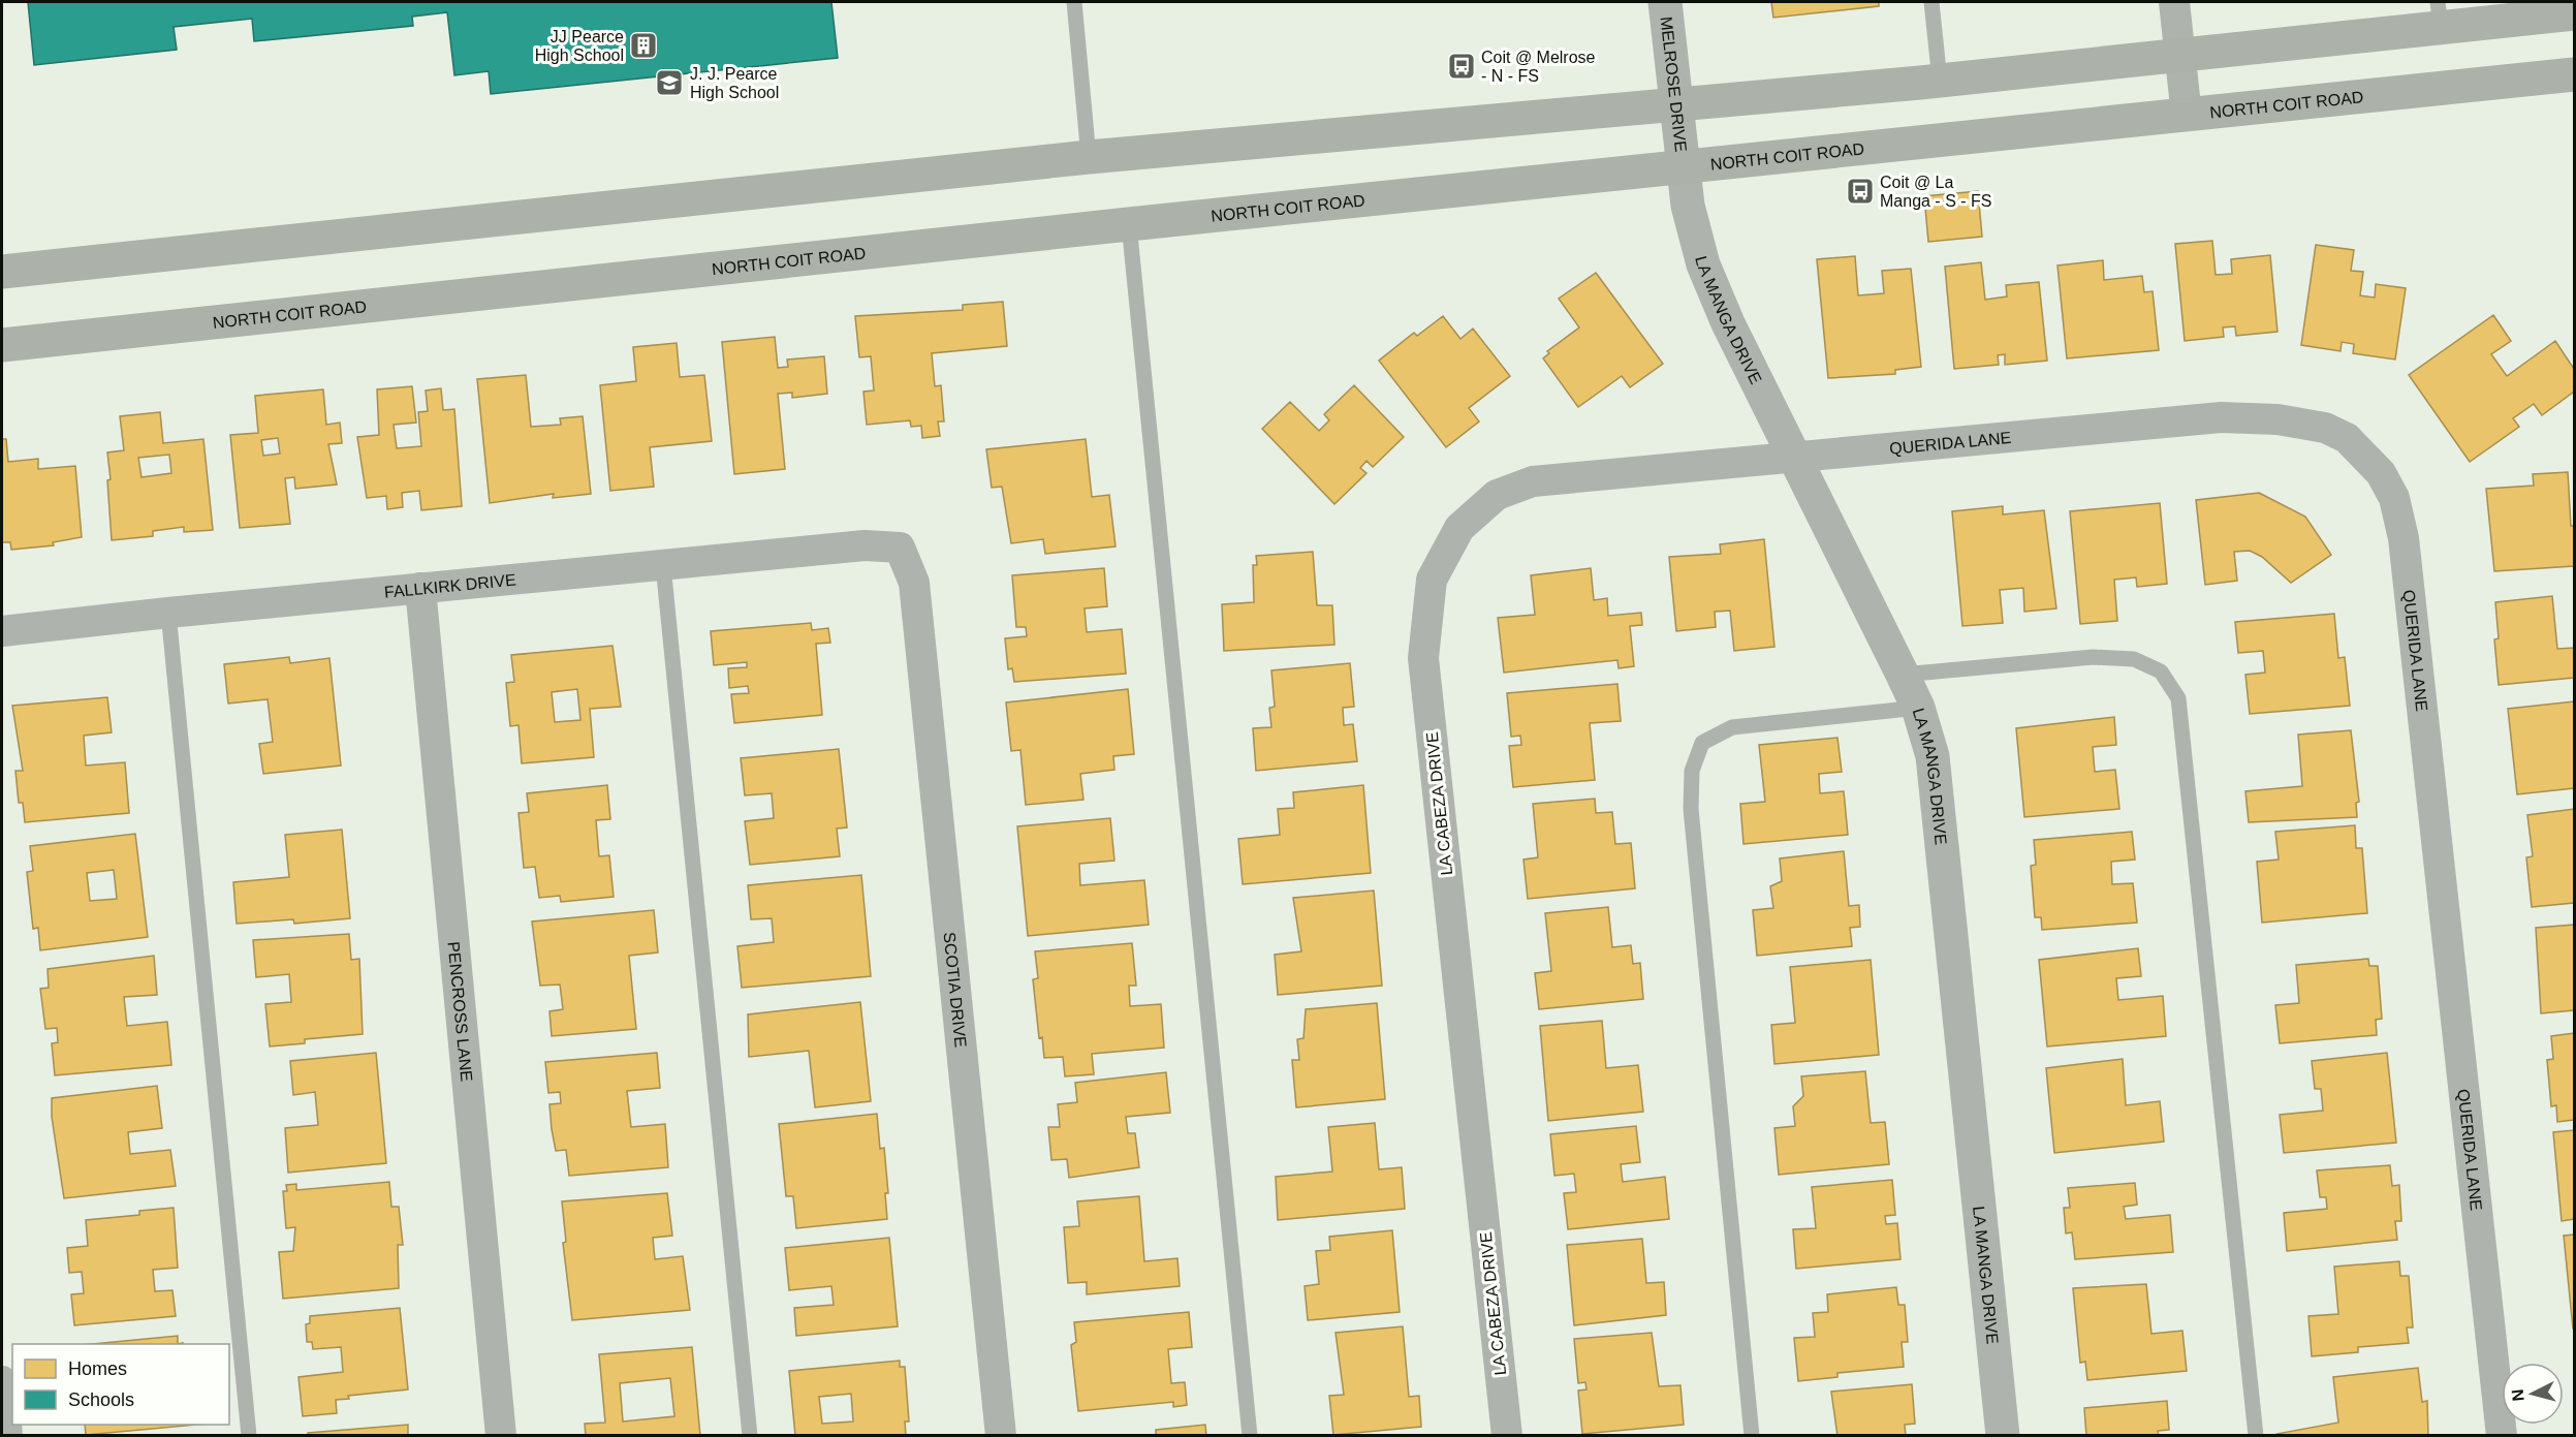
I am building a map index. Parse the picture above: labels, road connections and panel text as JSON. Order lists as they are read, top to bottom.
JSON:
{
  "streets": {
    "main road": ["NORTH COIT ROAD"],
    "street": [
      "MELROSE DRIVE",
      "LA MANGA DRIVE",
      "QUERIDA LANE",
      "FALLKIRK DRIVE",
      "LA CABEZA DRIVE",
      "SCOTIA DRIVE",
      "PENCROSS LANE"
    ]
  },
  "crossings": [
    ["MELROSE DRIVE", "NORTH COIT ROAD"],
    ["MELROSE DRIVE", "LA MANGA DRIVE"],
    ["NORTH COIT ROAD", "LA MANGA DRIVE"],
    ["LA MANGA DRIVE", "QUERIDA LANE"],
    ["LA MANGA DRIVE", "LA CABEZA DRIVE"],
    ["QUERIDA LANE", "LA CABEZA DRIVE"],
    ["FALLKIRK DRIVE", "SCOTIA DRIVE"],
    ["FALLKIRK DRIVE", "PENCROSS LANE"]
  ],
  "places": {
    "building": ["JJ Pearce High School"],
    "bus stop": ["Coit @ Melrose - N - FS", "Coit @ La Manga - S - FS"],
    "school or university": ["J. J. Pearce High School"]
  },
  "legend": ["Homes", "Schools"],
  "north": "left"
}
